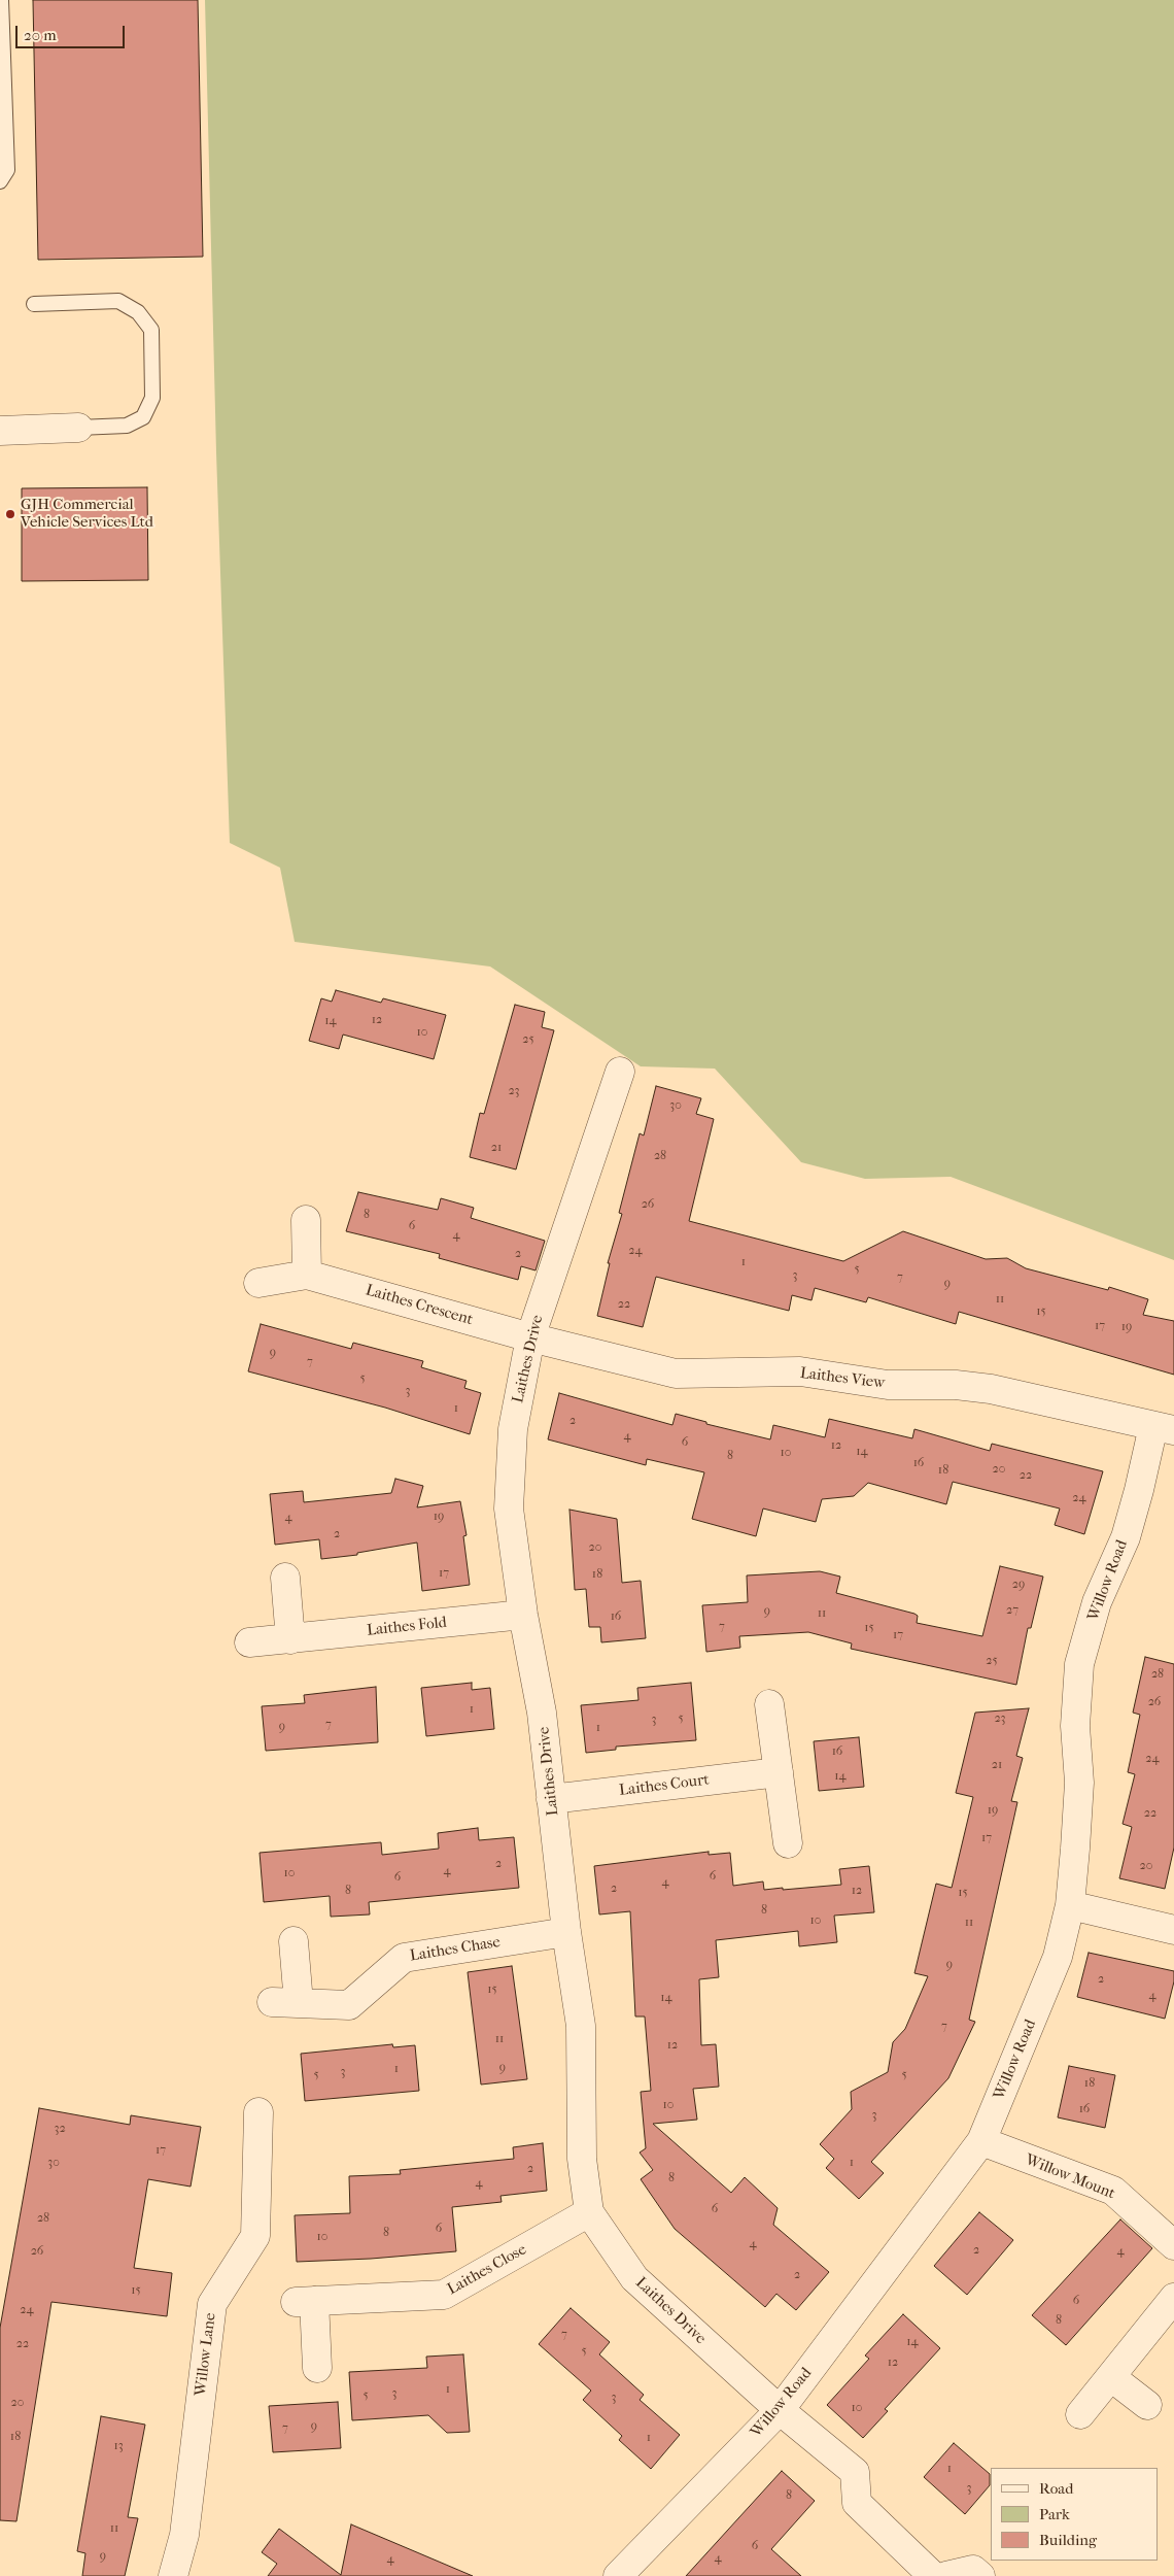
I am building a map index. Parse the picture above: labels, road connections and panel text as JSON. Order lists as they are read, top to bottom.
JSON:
{
  "streets": {
    "street": [
      "Laithes Crescent",
      "Laithes Drive",
      "Laithes View",
      "Willow Road",
      "Laithes Fold",
      "Laithes Court",
      "Laithes Chase",
      "Willow Mount",
      "Laithes Close",
      "Willow Lane"
    ]
  },
  "crossings": [
    ["Laithes Crescent", "Laithes Drive"],
    ["Laithes Crescent", "Laithes View"],
    ["Laithes Drive", "Laithes View"],
    ["Laithes Drive", "Willow Road"],
    ["Laithes Drive", "Laithes Fold"],
    ["Laithes Drive", "Laithes Court"],
    ["Laithes Drive", "Laithes Chase"],
    ["Laithes Drive", "Laithes Close"],
    ["Laithes View", "Willow Road"],
    ["Willow Road", "Willow Mount"]
  ],
  "places": ["GJH Commercial Vehicle Services Ltd"],
  "house_numbers": [
    "12",
    "14",
    "10",
    "25",
    "23",
    "30",
    "21",
    "28",
    "26",
    "8",
    "6",
    "4",
    "24",
    "2",
    "1",
    "5",
    "3",
    "7",
    "9",
    "11",
    "22",
    "15",
    "17",
    "19",
    "9",
    "7",
    "5",
    "3",
    "1",
    "2",
    "4",
    "6",
    "12",
    "14",
    "10",
    "8",
    "16",
    "20",
    "18",
    "22",
    "24",
    "19",
    "4",
    "2",
    "20",
    "17",
    "18",
    "29",
    "27",
    "9",
    "11",
    "16",
    "7",
    "15",
    "17",
    "25",
    "28",
    "26",
    "1",
    "5",
    "23",
    "3",
    "7",
    "9",
    "1",
    "16",
    "24",
    "21",
    "14",
    "19",
    "22",
    "17",
    "2",
    "20",
    "4",
    "10",
    "6",
    "6",
    "4",
    "2",
    "8",
    "12",
    "15",
    "8",
    "10",
    "11",
    "9",
    "2",
    "15",
    "4",
    "14",
    "7",
    "11",
    "12",
    "9",
    "1",
    "3",
    "5",
    "5",
    "18",
    "10",
    "16",
    "3",
    "32",
    "17",
    "30",
    "1",
    "2",
    "8",
    "4",
    "6",
    "28",
    "6",
    "8",
    "10",
    "4",
    "2",
    "26",
    "4",
    "2",
    "15",
    "6",
    "24",
    "8",
    "7",
    "14",
    "22",
    "5",
    "12",
    "1",
    "3",
    "5",
    "3",
    "20",
    "10",
    "9",
    "7",
    "18",
    "1",
    "13",
    "1",
    "3",
    "8",
    "11",
    "6",
    "9",
    "4",
    "4"
  ],
  "legend": ["Road", "Park", "Building"],
  "scale_bar": "20 m"
}
